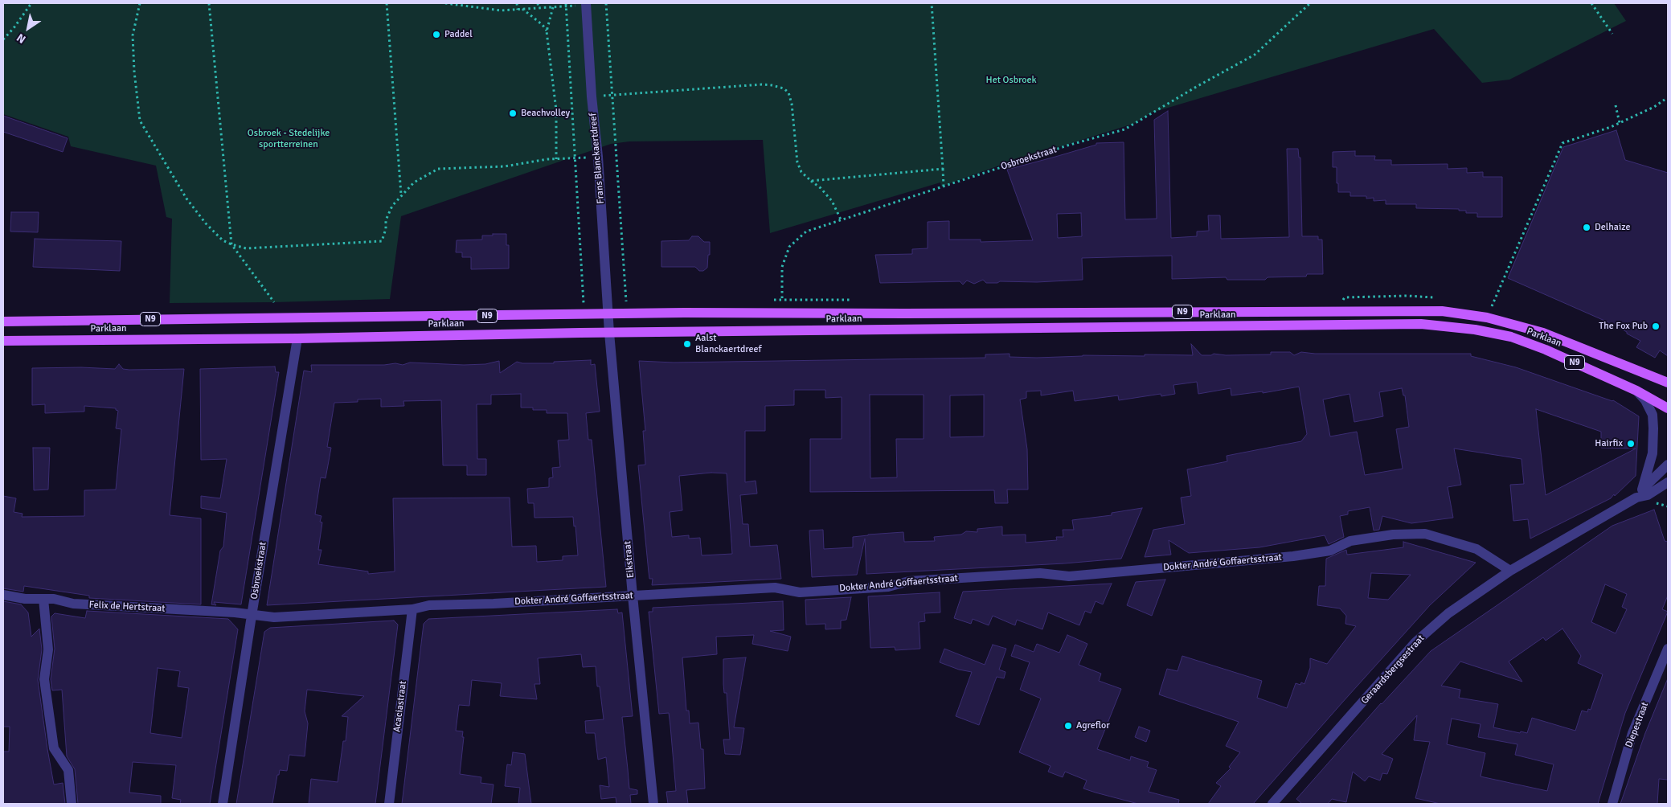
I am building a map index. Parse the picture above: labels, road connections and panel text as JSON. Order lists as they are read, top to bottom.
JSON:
{
  "streets": {
    "main road": ["N9", "Parklaan"],
    "street": [
      "Frans Blanckaertdreef",
      "Osbroekstraat",
      "Eikstraat",
      "Dokter André Goffaertsstraat",
      "Felix de Hertstraat",
      "Geraardsbergsestraat",
      "Acaciastraat",
      "Diepestraat"
    ]
  },
  "crossings": [
    ["Frans Blanckaertdreef", "Parklaan"],
    ["Frans Blanckaertdreef", "Eikstraat"],
    ["Osbroekstraat", "Parklaan"],
    ["Osbroekstraat", "Dokter André Goffaertsstraat"],
    ["Osbroekstraat", "Felix de Hertstraat"],
    ["Parklaan", "Eikstraat"],
    ["Eikstraat", "Dokter André Goffaertsstraat"],
    ["Dokter André Goffaertsstraat", "Felix de Hertstraat"],
    ["Dokter André Goffaertsstraat", "Geraardsbergsestraat"],
    ["Dokter André Goffaertsstraat", "Acaciastraat"]
  ],
  "parks": ["Het Osbroek", "Osbroek - Stedelijke sportterreinen"],
  "places": [
    "Paddel",
    "Beachvolley",
    "Delhaize",
    "The Fox Pub",
    "Aalst Blanckaertdreef",
    "Hairfix",
    "Agreflor"
  ],
  "north": "bottom left"
}
